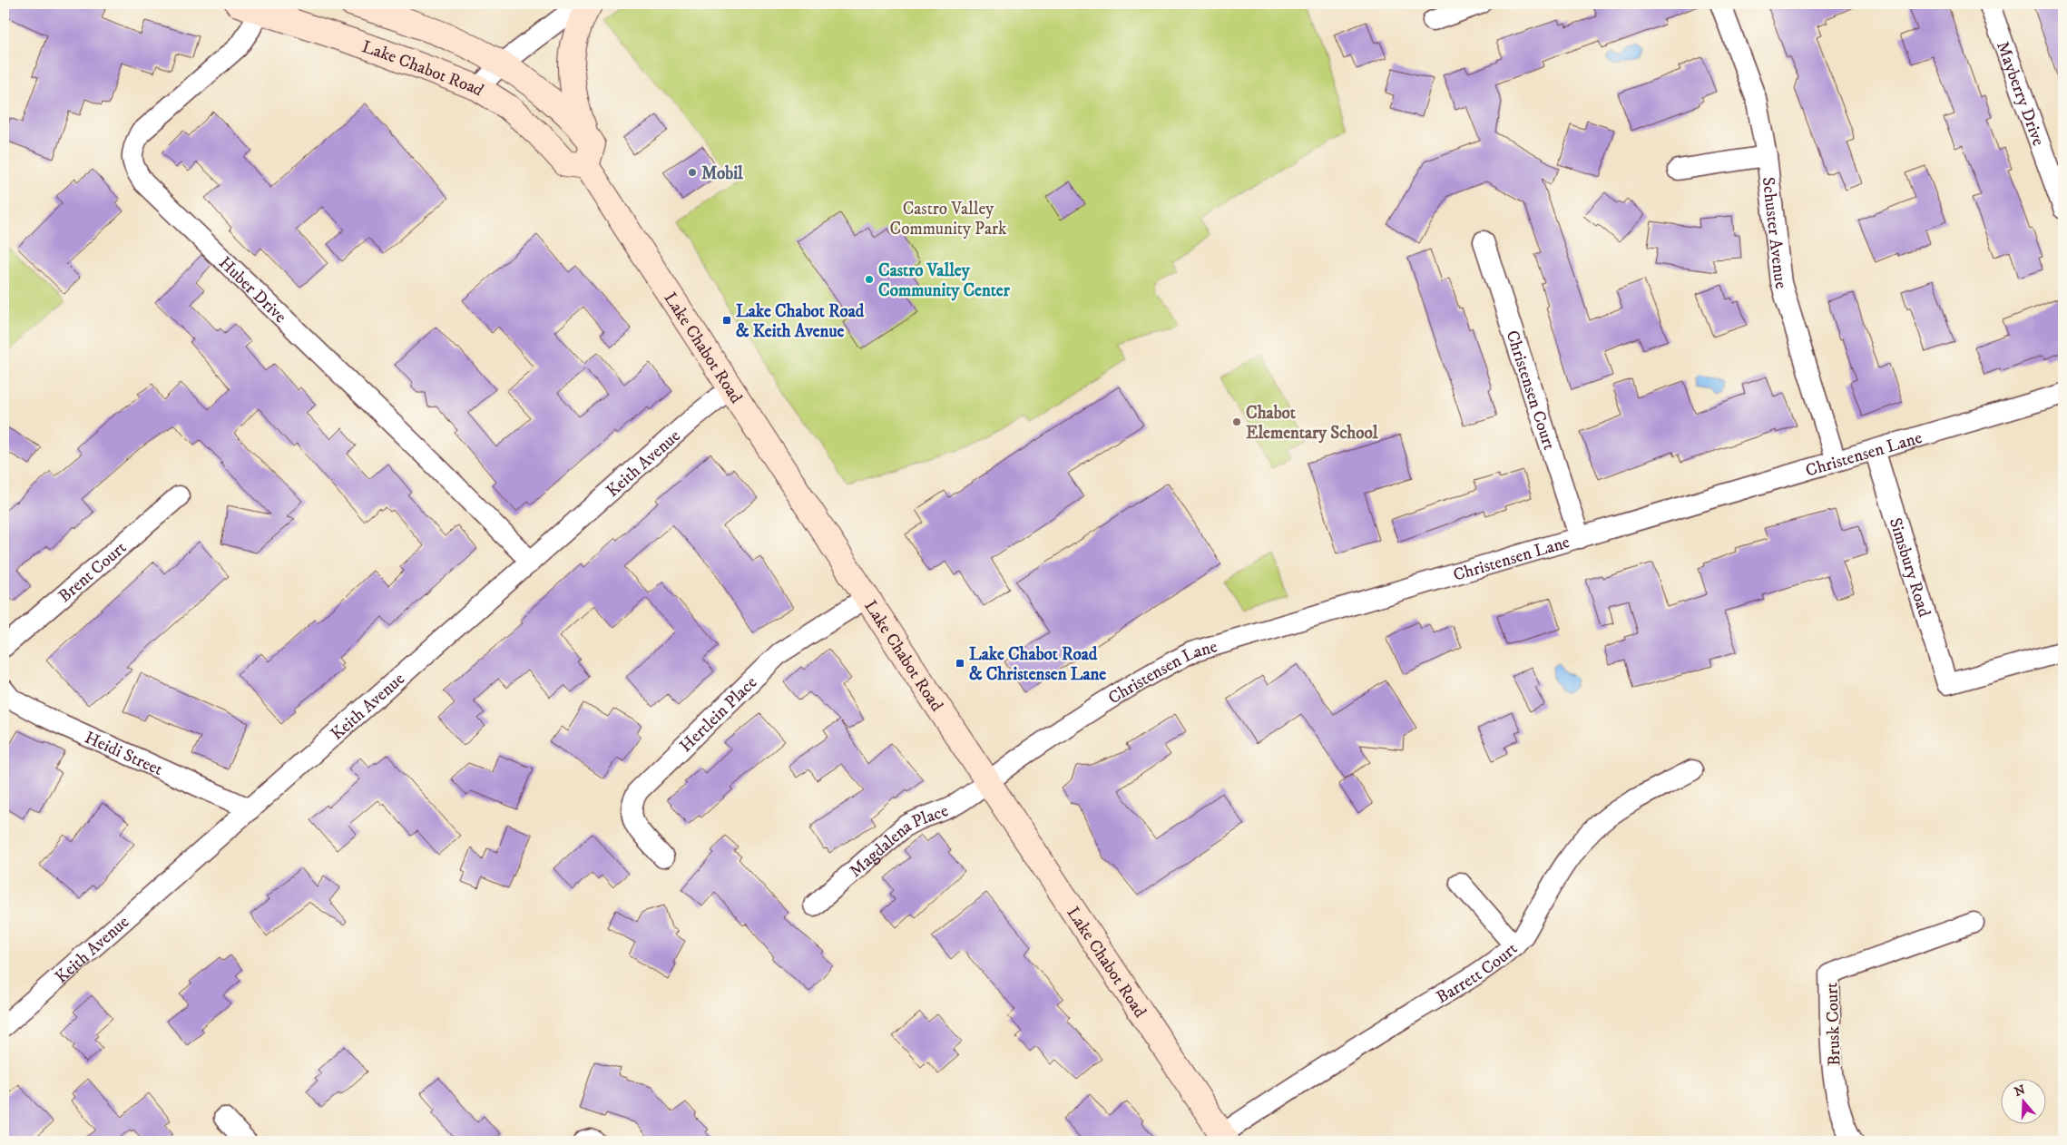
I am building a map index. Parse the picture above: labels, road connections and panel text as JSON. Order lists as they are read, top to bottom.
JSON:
{
  "streets": {
    "main road": ["Lake Chabot Road"],
    "street": [
      "Mayberry Drive",
      "Schuster Avenue",
      "Huber Drive",
      "Christensen Court",
      "Christensen Lane",
      "Keith Avenue",
      "Simsbury Road",
      "Brent Court",
      "Hertlein Place",
      "Heidi Street",
      "Magdalena Place",
      "Barrett Court",
      "Brusk Court"
    ]
  },
  "crossings": [
    ["Lake Chabot Road", "Huber Drive"],
    ["Lake Chabot Road", "Christensen Lane"],
    ["Lake Chabot Road", "Keith Avenue"],
    ["Lake Chabot Road", "Hertlein Place"],
    ["Lake Chabot Road", "Magdalena Place"],
    ["Lake Chabot Road", "Barrett Court"],
    ["Schuster Avenue", "Christensen Lane"],
    ["Huber Drive", "Keith Avenue"],
    ["Christensen Court", "Christensen Lane"],
    ["Christensen Lane", "Simsbury Road"],
    ["Christensen Lane", "Magdalena Place"],
    ["Keith Avenue", "Heidi Street"]
  ],
  "parks": ["Castro Valley Community Park"],
  "places": {
    "other": ["Mobil", "Castro Valley Community Center", "Chabot Elementary School"],
    "transit": ["Lake Chabot Road & Keith Avenue", "Lake Chabot Road & Christensen Lane"]
  },
  "north": "top"
}
